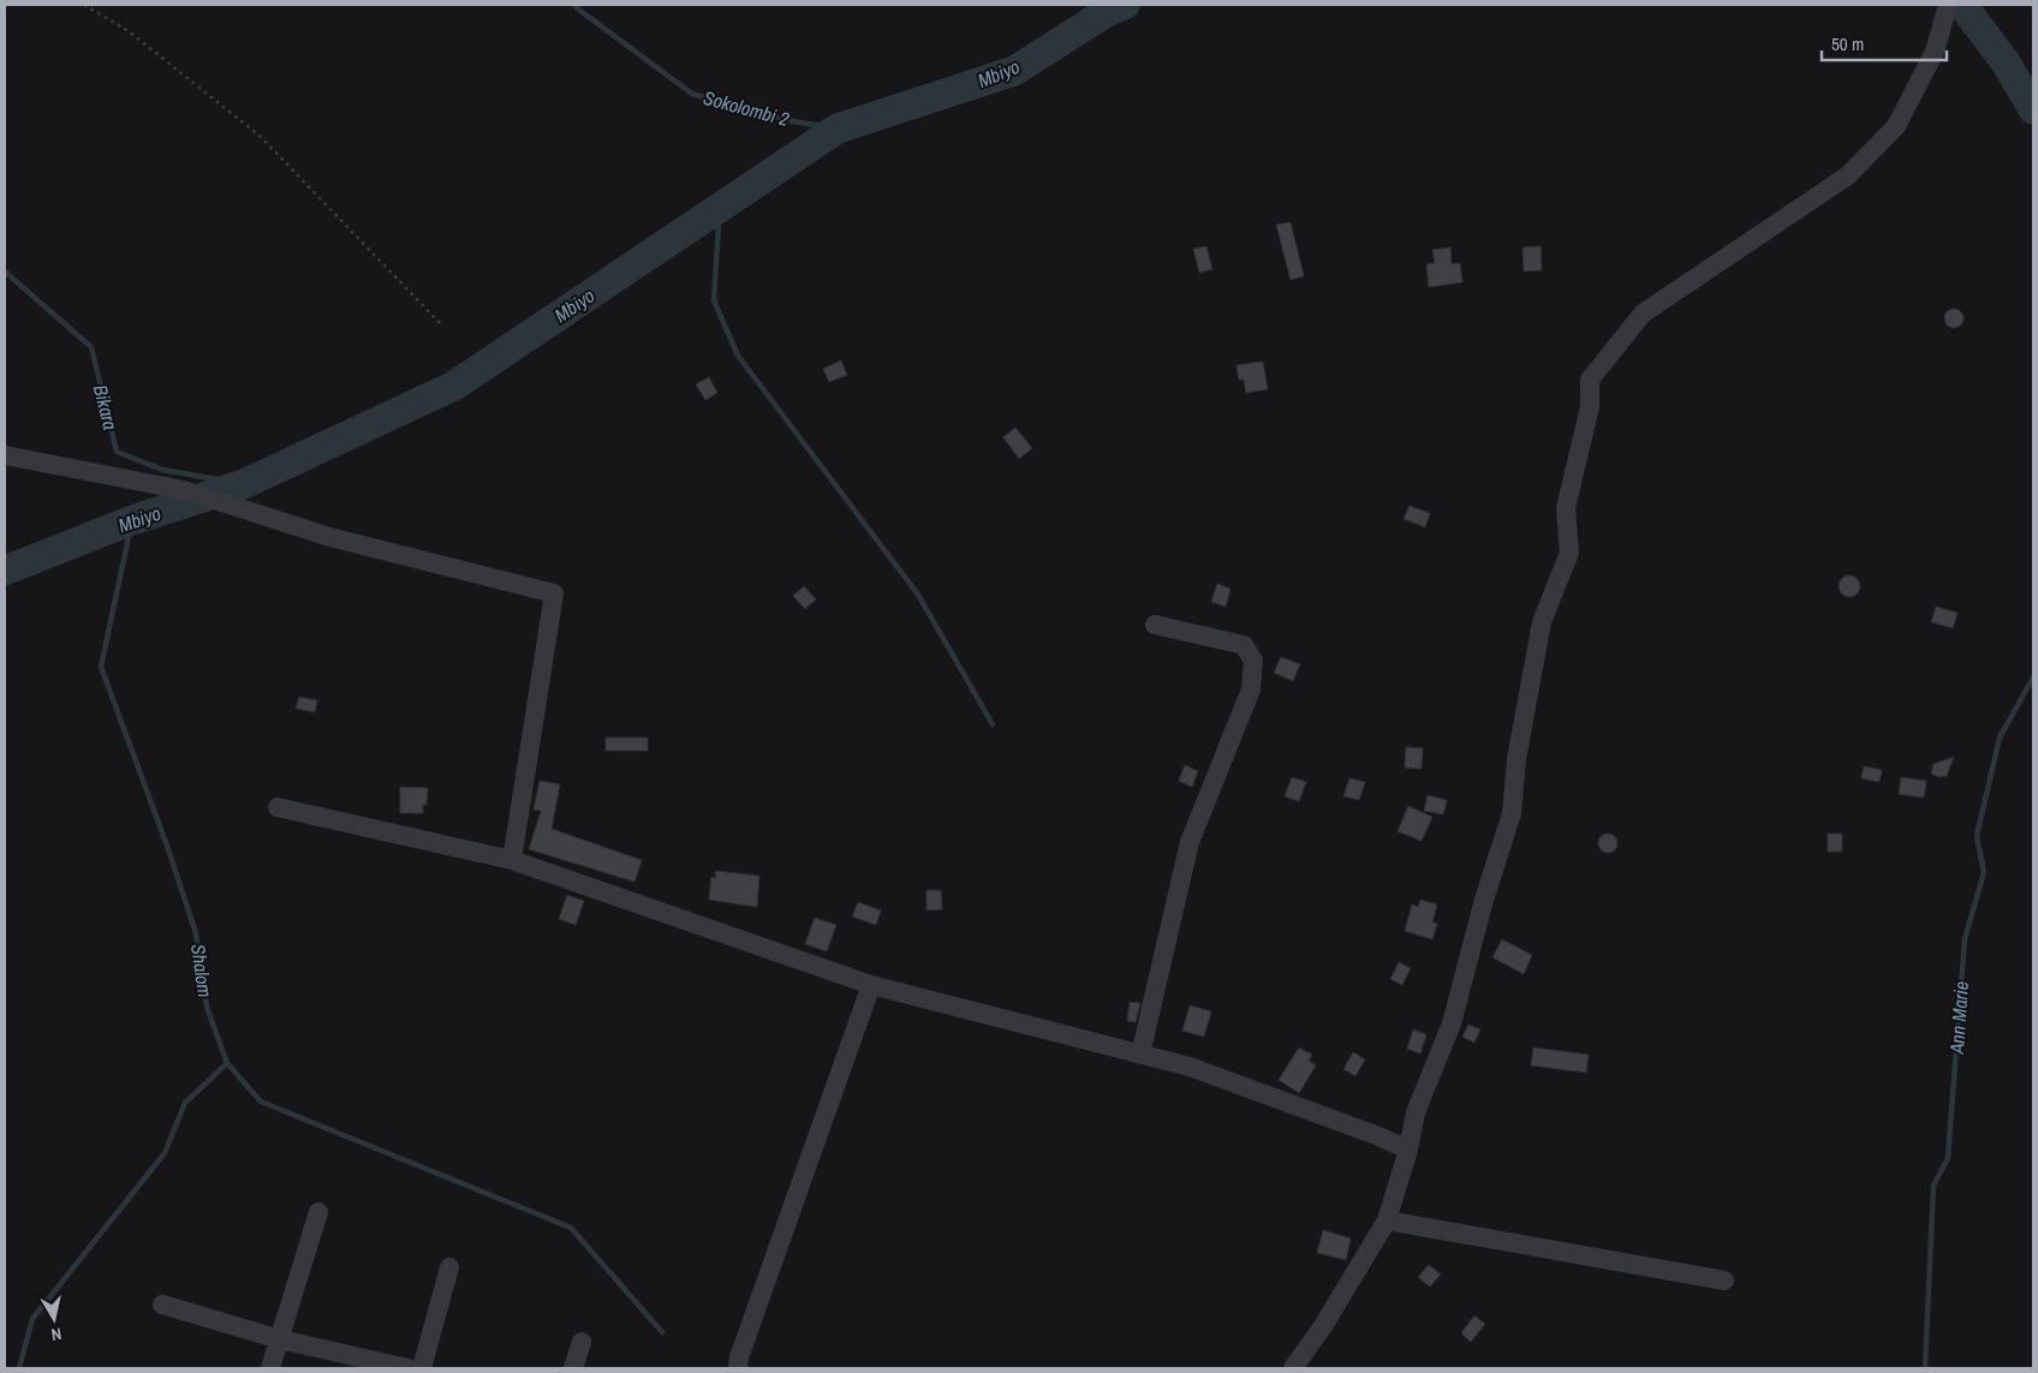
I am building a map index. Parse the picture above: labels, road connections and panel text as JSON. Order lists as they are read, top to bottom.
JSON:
{
  "water": [
    "Mbiyo",
    "Sokolombi 2",
    "Bikara",
    "Shalom",
    "Ann Marie"
  ],
  "scale_bar": "50 m",
  "north": "bottom"
}
